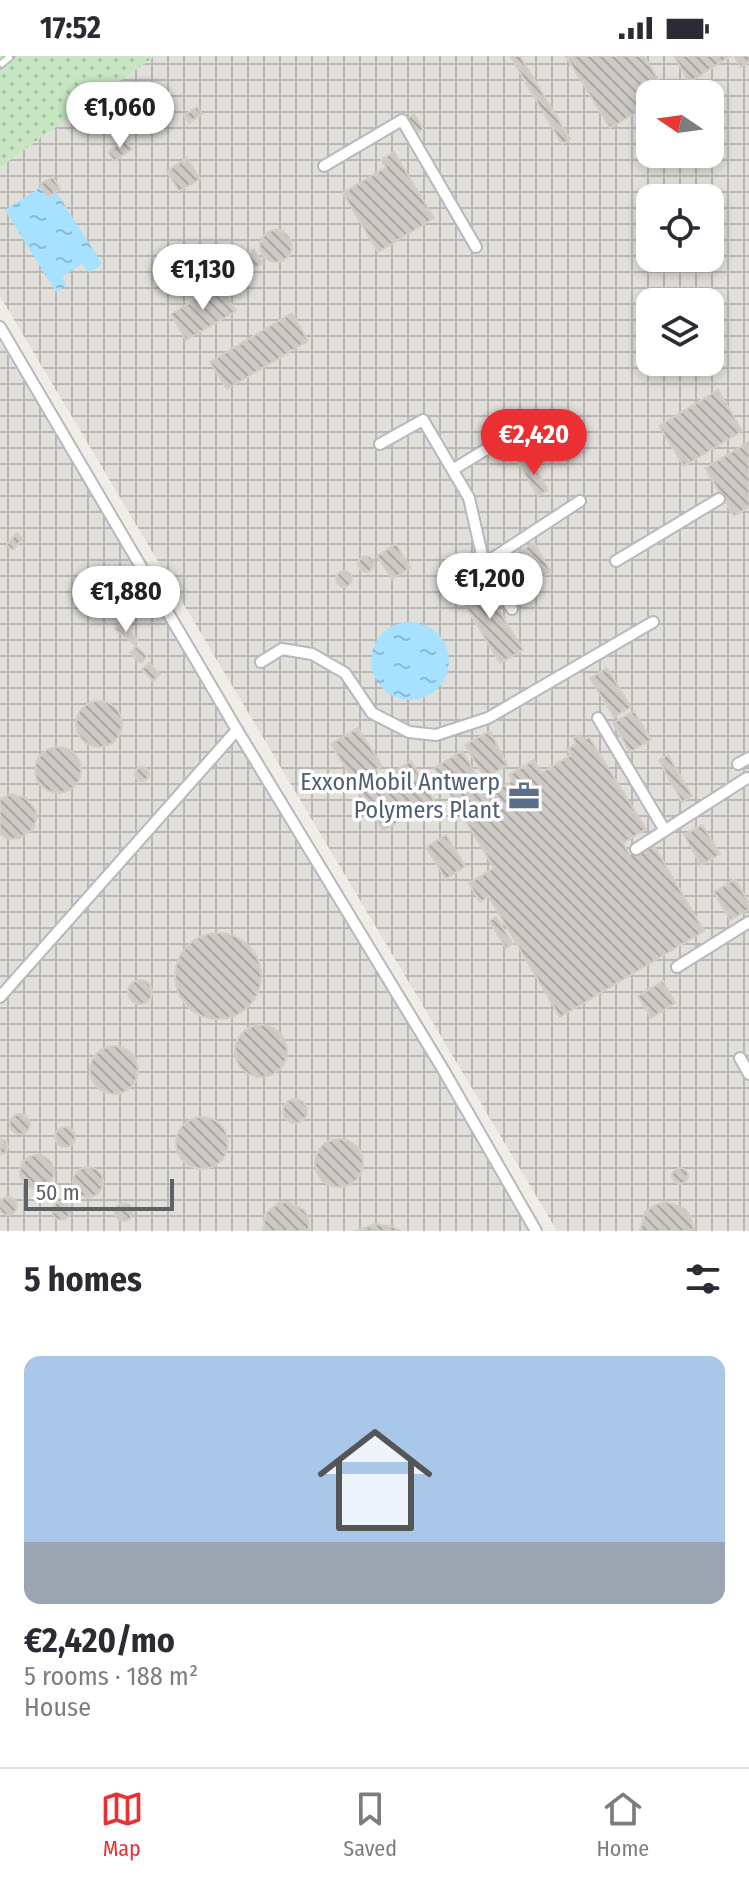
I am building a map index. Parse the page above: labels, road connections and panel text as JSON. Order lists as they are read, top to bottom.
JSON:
{
  "places": {
    "office": ["ExxonMobil Antwerp Polymers Plant"]
  },
  "scale_bar": "50 m",
  "north": "left",
  "page": {
    "status": "17:52",
    "price": [
      "€1,060",
      "€1,130",
      "€2,420",
      "€1,200",
      "€1,880"
    ],
    "scale": "50 m",
    "heading": "5 homes",
    "list": [
      {
        "name": "€2,420/mo",
        "note": "5 rooms · 188 m² · House"
      }
    ],
    "tabs": ["Map", "Saved", "Home"]
  }
}
